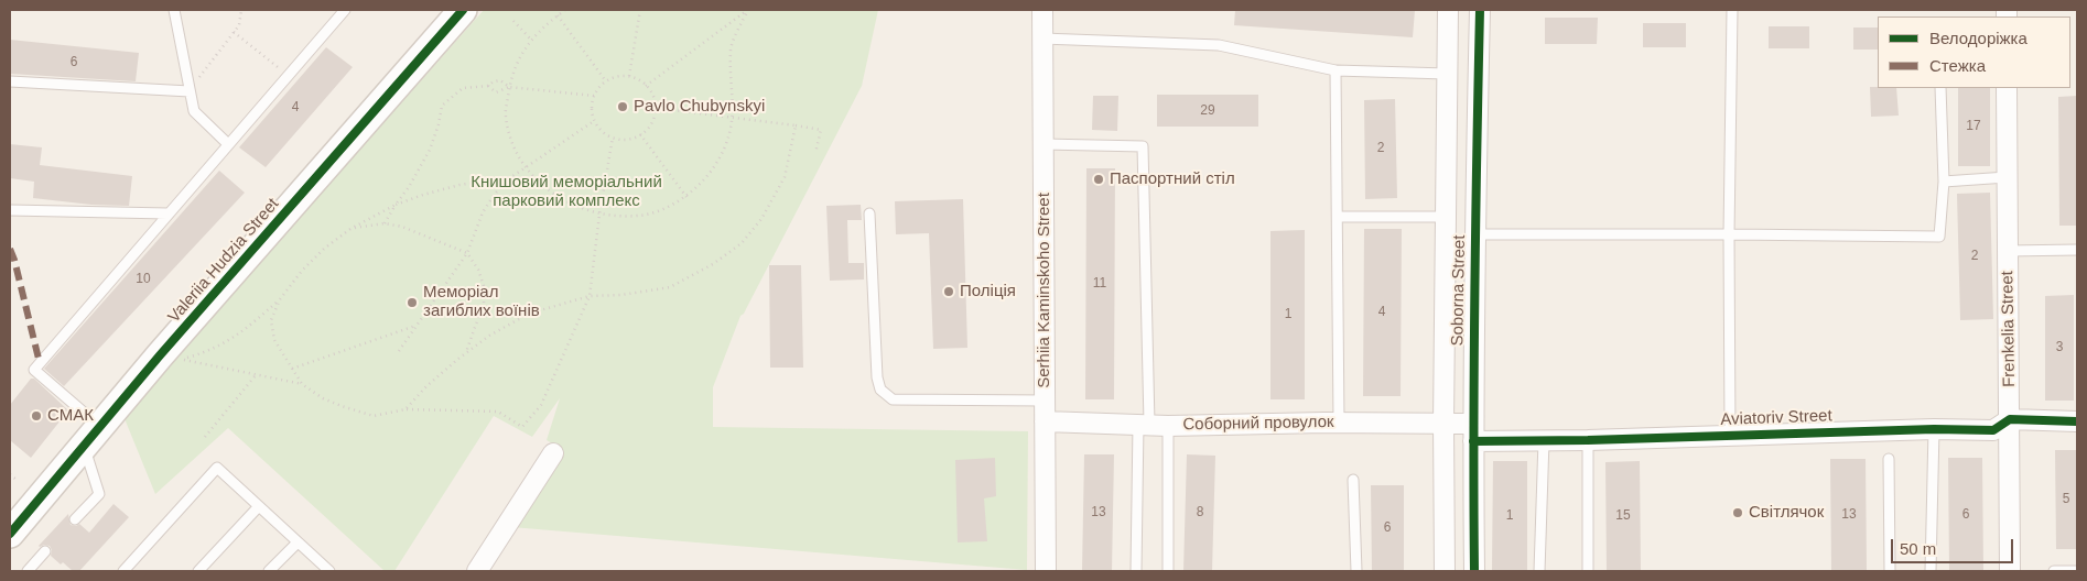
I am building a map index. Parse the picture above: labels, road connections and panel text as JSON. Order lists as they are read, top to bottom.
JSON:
{
  "streets": {
    "street": [
      "Valeriia Hudzia Street",
      "Serhiia Kaminskoho Street",
      "Soborna Street",
      "Frenkelia Street",
      "Aviatoriv Street",
      "Соборний провулок"
    ]
  },
  "crossings": [
    ["Serhiia Kaminskoho Street", "Соборний провулок"],
    ["Soborna Street", "Aviatoriv Street"],
    ["Soborna Street", "Соборний провулок"],
    ["Frenkelia Street", "Aviatoriv Street"],
    ["Aviatoriv Street", "Соборний провулок"]
  ],
  "parks": ["Книшовий меморіальний парковий комплекс"],
  "places": [
    "Pavlo Chubynskyi",
    "Паспортний стіл",
    "Поліція",
    "Меморіал загиблих воїнів",
    "СМАК",
    "Світлячок"
  ],
  "house_numbers": [
    "6",
    "4",
    "29",
    "17",
    "2",
    "2",
    "10",
    "11",
    "4",
    "1",
    "3",
    "5",
    "13",
    "8",
    "13",
    "6",
    "1",
    "15",
    "6"
  ],
  "legend": ["Велодоріжка", "Стежка"],
  "scale_bar": "50 m"
}
